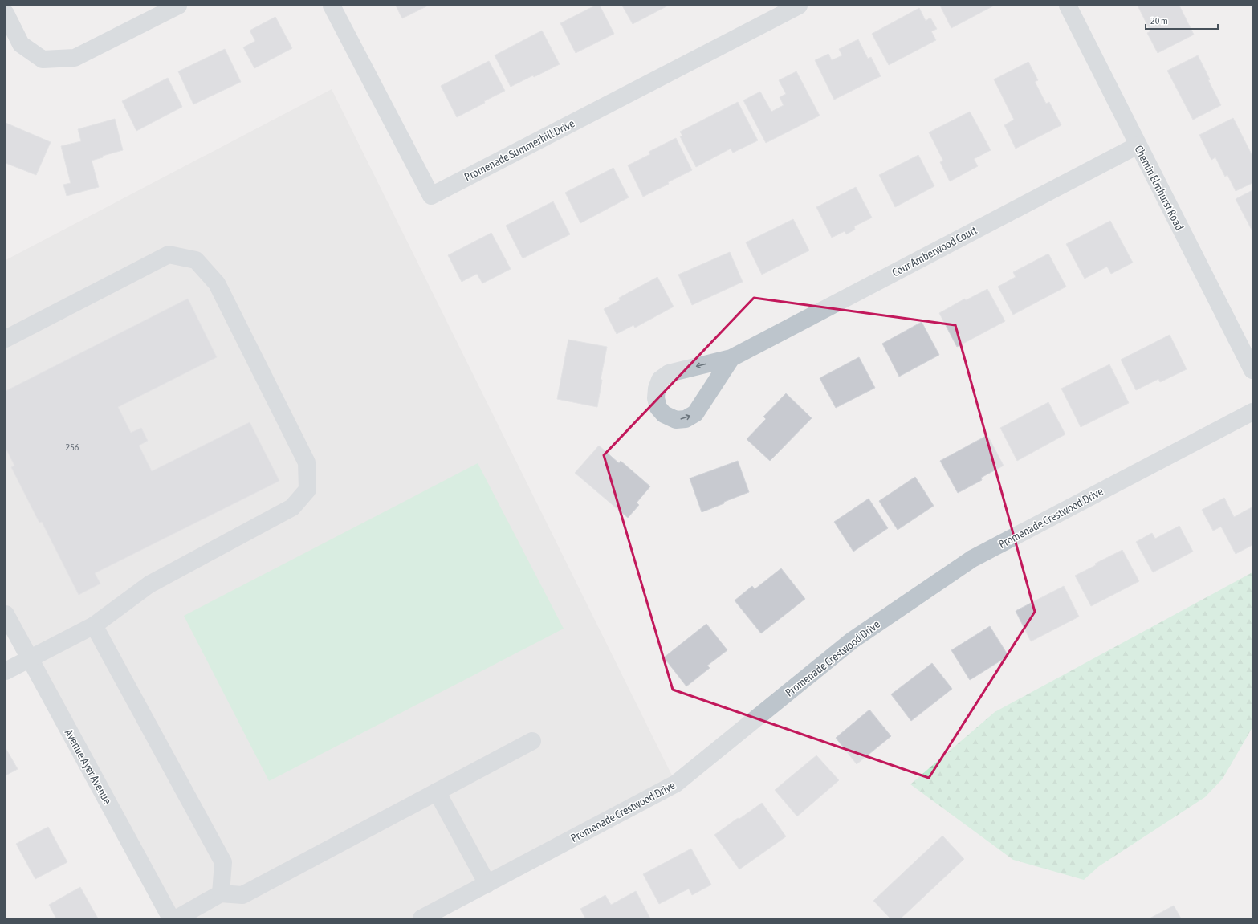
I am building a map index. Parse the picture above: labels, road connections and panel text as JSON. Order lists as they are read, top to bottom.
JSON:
{
  "streets": {
    "street": [
      "Promenade Summerhill Drive",
      "Chemin Elmhurst Road",
      "Cour Amberwood Court",
      "Promenade Crestwood Drive",
      "Avenue Ayer Avenue"
    ]
  },
  "crossings": [
    ["Chemin Elmhurst Road", "Cour Amberwood Court"]
  ],
  "house_numbers": ["256"],
  "scale_bar": "20 m"
}
